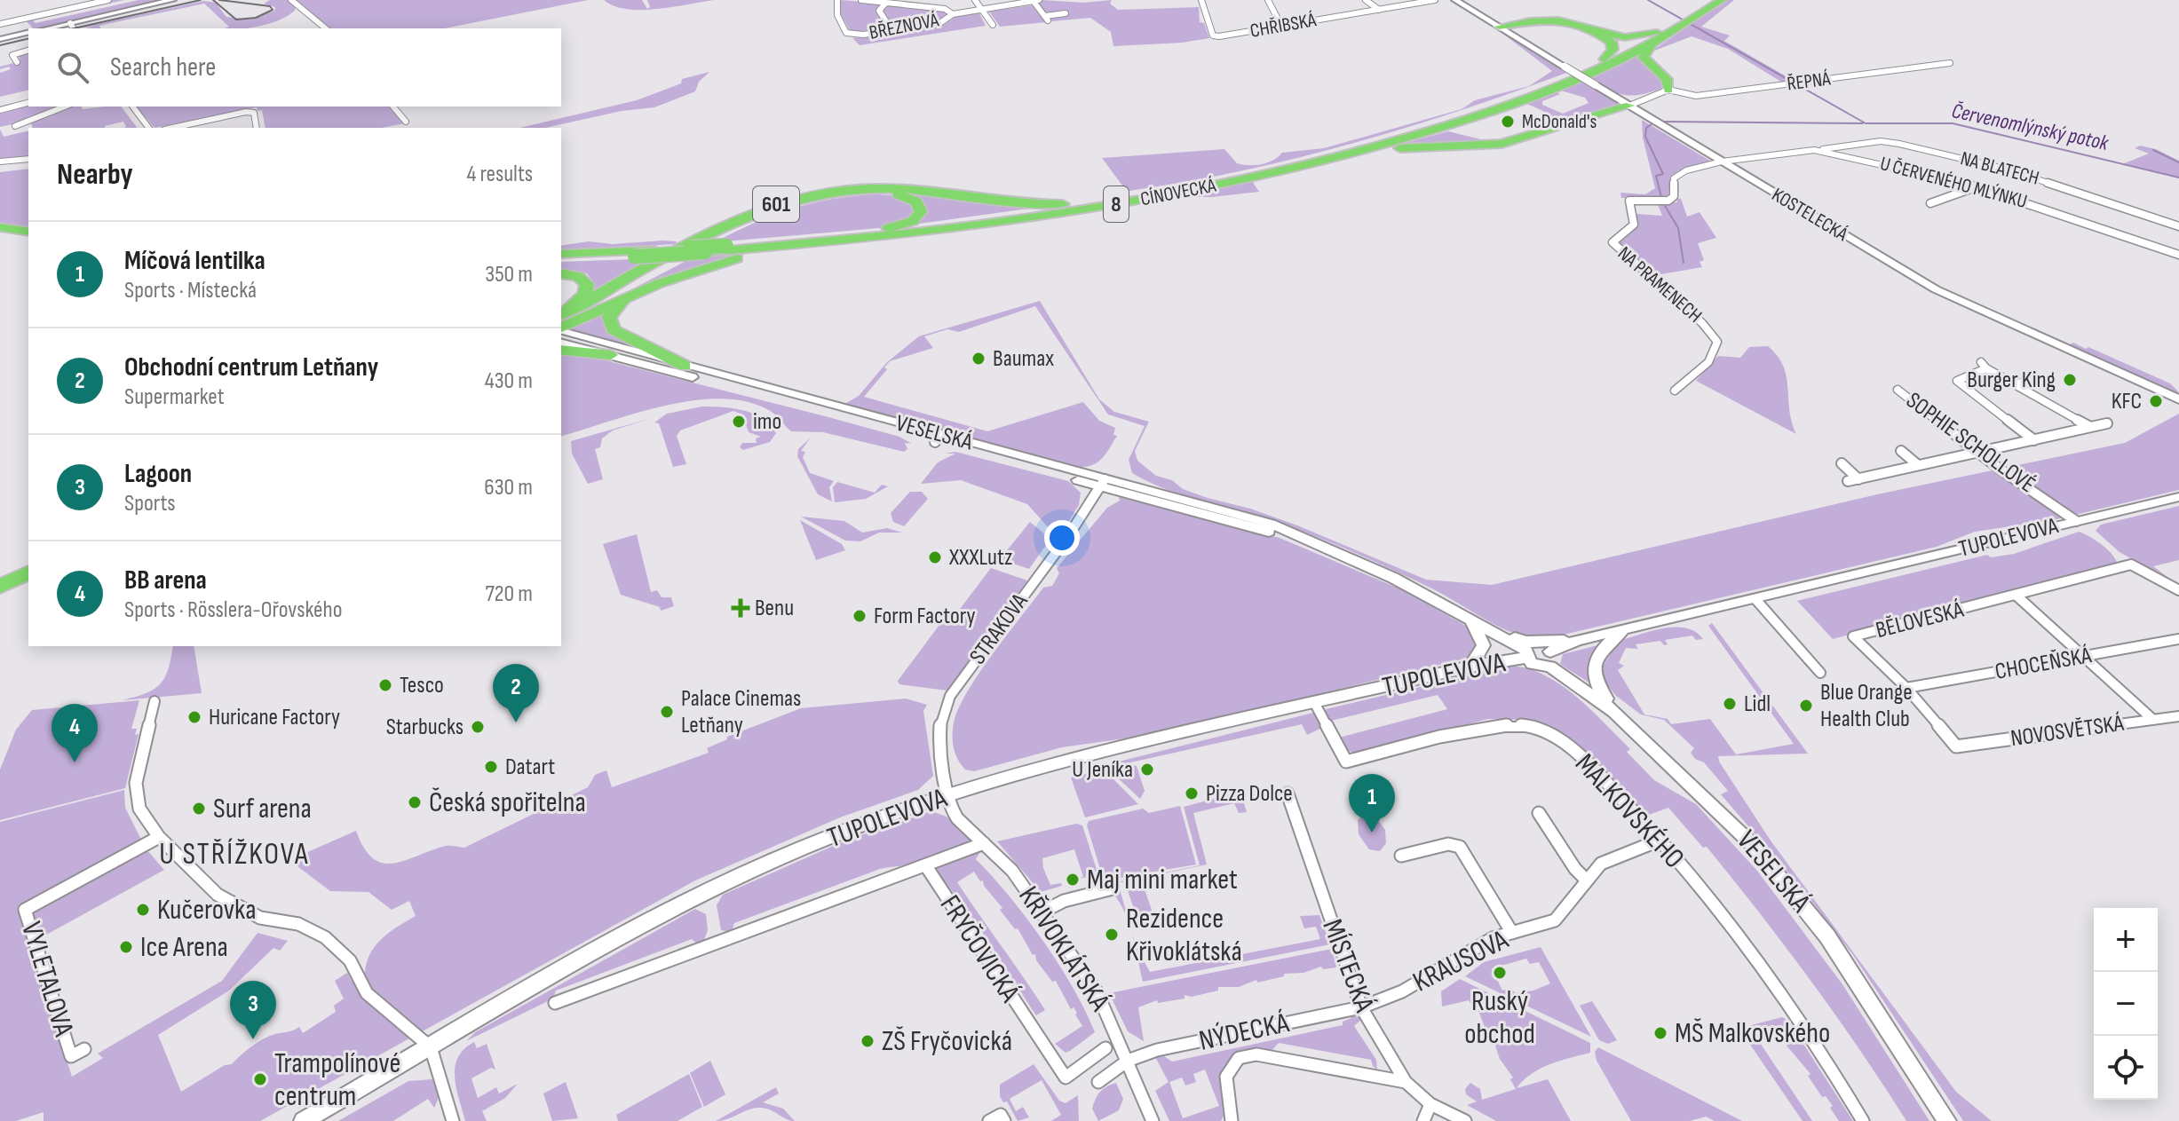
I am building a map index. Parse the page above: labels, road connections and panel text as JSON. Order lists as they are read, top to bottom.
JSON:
{
  "streets": {
    "highway": ["CÍNOVECKÁ", "601", "8"],
    "main road": ["KOSTELECKÁ", "VESELSKÁ", "TUPOLEVOVA"],
    "street": [
      "CHŘIBSKÁ",
      "BŘEZNOVÁ",
      "ŘEPNÁ",
      "NA BLATECH",
      "U ČERVENÉHO MLÝNKU",
      "NA PRAMENECH",
      "SOPHIE SCHOLLOVÉ",
      "BĚLOVESKÁ",
      "STRAKOVA",
      "CHOCEŇSKÁ",
      "NOVOSVĚTSKÁ",
      "MALKOVSKÉHO",
      "FRYČOVICKÁ",
      "KŘIVOKLÁTSKÁ",
      "KRAUSOVA",
      "MÍSTECKÁ",
      "VYLETALOVA",
      "NÝDECKÁ"
    ]
  },
  "crossings": [
    ["NA BLATECH", "U ČERVENÉHO MLÝNKU"],
    ["U ČERVENÉHO MLÝNKU", "KOSTELECKÁ"],
    ["U ČERVENÉHO MLÝNKU", "NA PRAMENECH"],
    ["CÍNOVECKÁ", "601"],
    ["KOSTELECKÁ", "NA PRAMENECH"],
    ["VESELSKÁ", "TUPOLEVOVA"],
    ["VESELSKÁ", "STRAKOVA"],
    ["SOPHIE SCHOLLOVÉ", "TUPOLEVOVA"],
    ["TUPOLEVOVA", "STRAKOVA"],
    ["TUPOLEVOVA", "MALKOVSKÉHO"],
    ["TUPOLEVOVA", "KŘIVOKLÁTSKÁ"],
    ["BĚLOVESKÁ", "CHOCEŇSKÁ"],
    ["BĚLOVESKÁ", "NOVOSVĚTSKÁ"],
    ["STRAKOVA", "KŘIVOKLÁTSKÁ"],
    ["MALKOVSKÉHO", "KRAUSOVA"],
    ["FRYČOVICKÁ", "KŘIVOKLÁTSKÁ"],
    ["KŘIVOKLÁTSKÁ", "NÝDECKÁ"],
    ["KRAUSOVA", "MÍSTECKÁ"],
    ["KRAUSOVA", "NÝDECKÁ"],
    ["MÍSTECKÁ", "NÝDECKÁ"]
  ],
  "districts": ["U STŘÍŽKOVA"],
  "water": ["Červenomlýnský potok"],
  "places": {
    "other": [
      "McDonald's",
      "Baumax",
      "Burger King",
      "KFC",
      "imo",
      "XXXLutz",
      "Form Factory",
      "Tesco",
      "Lidl",
      "Blue Orange Health Club",
      "Palace Cinemas Letňany",
      "Huricane Factory",
      "Starbucks",
      "Datart",
      "U Jeníka",
      "Pizza Dolce",
      "Česká spořitelna",
      "Surf arena",
      "Maj mini market",
      "Kučerovka",
      "Rezidence Křivoklátská",
      "Ice Arena",
      "Ruský obchod",
      "MŠ Malkovského",
      "ZŠ Fryčovická",
      "Trampolínové centrum"
    ],
    "health": ["Benu"]
  },
  "page": {
    "search": "Search here",
    "heading": ["Nearby", "4 results"],
    "list": [
      {
        "mark": "1",
        "name": "Míčová lentilka",
        "note": "Sports · Místecká",
        "value": "350 m"
      },
      {
        "mark": "2",
        "name": "Obchodní centrum Letňany",
        "note": "Supermarket",
        "value": "430 m"
      },
      {
        "mark": "3",
        "name": "Lagoon",
        "note": "Sports",
        "value": "630 m"
      },
      {
        "mark": "4",
        "name": "BB arena",
        "note": "Sports · Rösslera-Ořovského",
        "value": "720 m"
      }
    ],
    "pins": [
      "2",
      "4",
      "1",
      "3"
    ],
    "map_buttons": ["+", "−"]
  }
}
